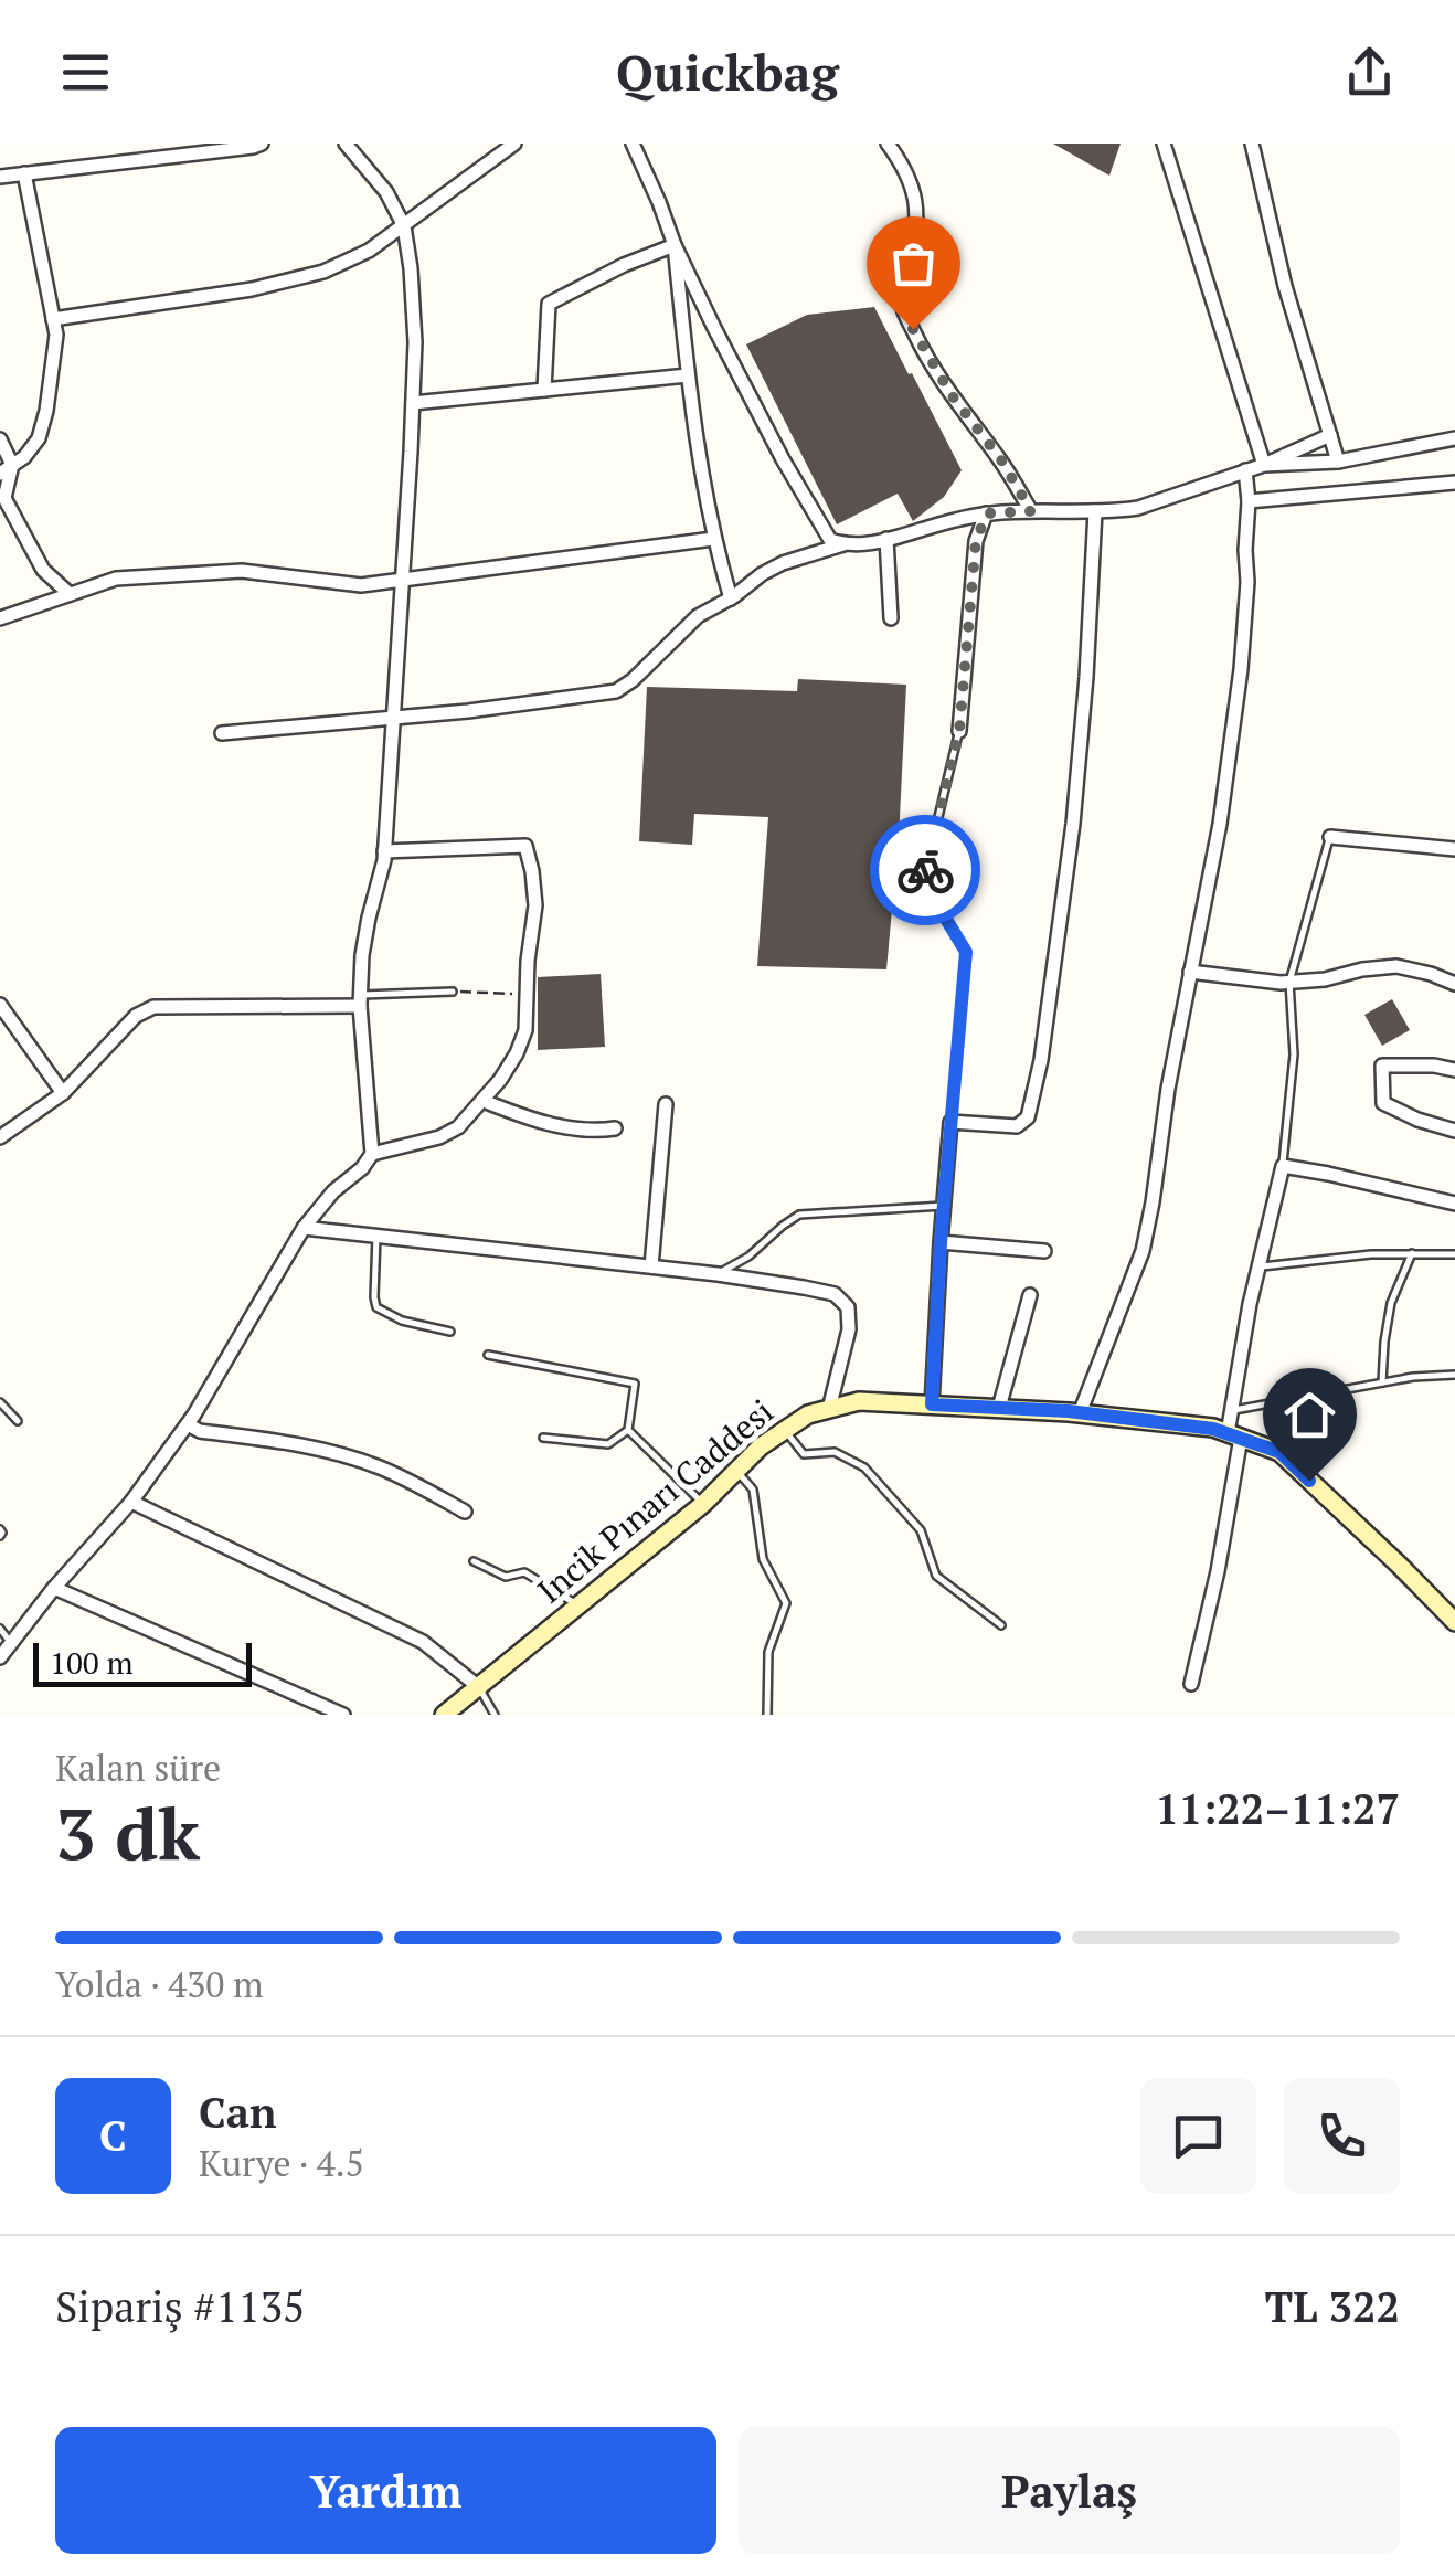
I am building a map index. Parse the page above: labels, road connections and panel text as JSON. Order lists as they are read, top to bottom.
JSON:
{
  "streets": {
    "main road": ["Incik Pınarı Caddesi"]
  },
  "scale_bar": "100 m",
  "page": {
    "header": "Quickbag",
    "scale": "100 m",
    "heading": ["3 dk", "Kalan süre", "11:22–11:27"],
    "panel": [
      "Can",
      "Kurye · 4.5",
      "Sipariş #1135",
      "TL 322"
    ],
    "bar": "Yolda · 430 m",
    "round": "C",
    "buttons": ["Yardım", "Paylaş"]
  }
}
